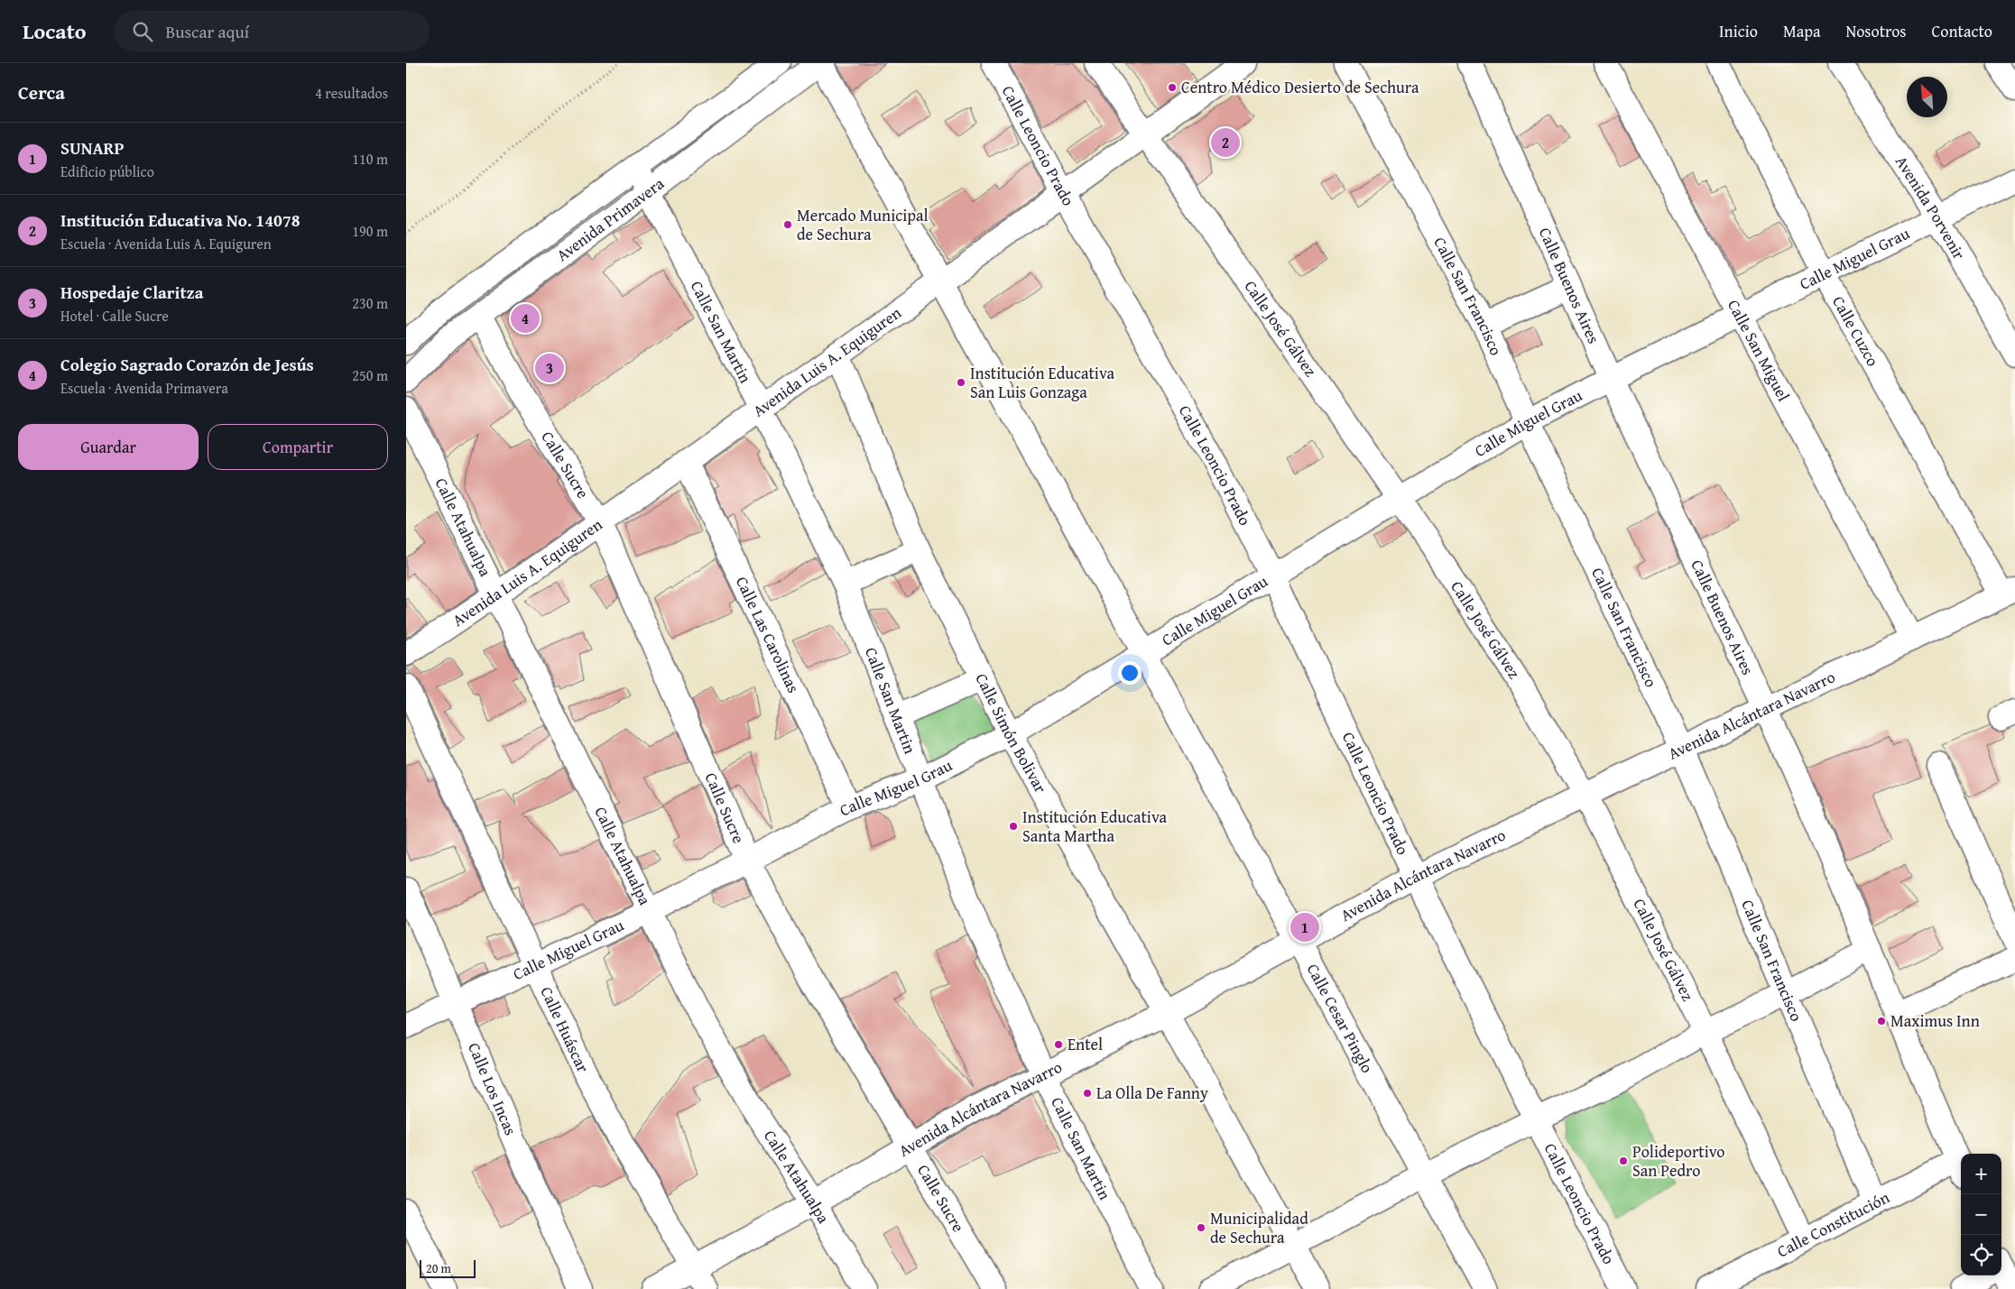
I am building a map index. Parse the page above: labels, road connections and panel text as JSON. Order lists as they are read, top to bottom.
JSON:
{
  "streets": {
    "street": [
      "Calle Leoncio Prado",
      "Avenida Porvenir",
      "Avenida Primavera",
      "Calle Miguel Grau",
      "Calle Buenos Aires",
      "Calle San Francisco",
      "Calle José Gálvez",
      "Calle Cuzco",
      "Calle San Martin",
      "Calle San Miguel",
      "Avenida Luis A. Equiguren",
      "Calle Sucre",
      "Calle Atahualpa",
      "Calle Las Carolinas",
      "Avenida Alcántara Navarro",
      "Calle Simón Bolivar",
      "Calle Cesar Pinglo",
      "Calle Huáscar",
      "Calle Los Incas",
      "Calle Constitución"
    ]
  },
  "crossings": [
    ["Calle Leoncio Prado", "Calle Miguel Grau"],
    ["Calle Leoncio Prado", "Avenida Luis A. Equiguren"],
    ["Calle Leoncio Prado", "Avenida Alcántara Navarro"],
    ["Avenida Porvenir", "Calle Miguel Grau"],
    ["Avenida Primavera", "Calle San Martin"],
    ["Avenida Primavera", "Calle Sucre"],
    ["Avenida Primavera", "Calle Cesar Pinglo"],
    ["Calle Miguel Grau", "Calle Buenos Aires"],
    ["Calle Miguel Grau", "Calle San Francisco"],
    ["Calle Miguel Grau", "Calle José Gálvez"],
    ["Calle Miguel Grau", "Calle Cuzco"],
    ["Calle Miguel Grau", "Calle San Martin"],
    ["Calle Miguel Grau", "Calle San Miguel"],
    ["Calle Miguel Grau", "Calle Sucre"],
    ["Calle Miguel Grau", "Calle Atahualpa"],
    ["Calle Miguel Grau", "Calle Las Carolinas"],
    ["Calle Miguel Grau", "Calle Simón Bolivar"],
    ["Calle Miguel Grau", "Calle Cesar Pinglo"],
    ["Calle Miguel Grau", "Calle Huáscar"],
    ["Calle Miguel Grau", "Calle Los Incas"],
    ["Calle Buenos Aires", "Avenida Alcántara Navarro"],
    ["Calle Buenos Aires", "Calle Constitución"],
    ["Calle San Francisco", "Avenida Alcántara Navarro"],
    ["Calle San Francisco", "Calle Constitución"],
    ["Calle José Gálvez", "Avenida Luis A. Equiguren"],
    ["Calle José Gálvez", "Avenida Alcántara Navarro"],
    ["Calle José Gálvez", "Calle Constitución"],
    ["Calle Cuzco", "Avenida Alcántara Navarro"],
    ["Calle San Martin", "Avenida Luis A. Equiguren"],
    ["Calle San Martin", "Avenida Alcántara Navarro"],
    ["Calle San Miguel", "Avenida Alcántara Navarro"],
    ["Avenida Luis A. Equiguren", "Calle Sucre"],
    ["Avenida Luis A. Equiguren", "Calle Atahualpa"],
    ["Avenida Luis A. Equiguren", "Calle Las Carolinas"],
    ["Avenida Luis A. Equiguren", "Calle Simón Bolivar"],
    ["Avenida Luis A. Equiguren", "Calle Cesar Pinglo"],
    ["Calle Sucre", "Avenida Alcántara Navarro"],
    ["Calle Atahualpa", "Avenida Alcántara Navarro"],
    ["Avenida Alcántara Navarro", "Calle Simón Bolivar"],
    ["Avenida Alcántara Navarro", "Calle Cesar Pinglo"],
    ["Avenida Alcántara Navarro", "Calle Huáscar"]
  ],
  "places": [
    "Centro Médico Desierto de Sechura",
    "Mercado Municipal de Sechura",
    "Institución Educativa San Luis Gonzaga",
    "Institución Educativa Santa Martha",
    "Maximus Inn",
    "Entel",
    "La Olla De Fanny",
    "Polideportivo San Pedro",
    "Municipalidad de Sechura"
  ],
  "scale_bar": "20 m",
  "north": "top left",
  "page": {
    "header": "Locato",
    "search": "Buscar aquí",
    "nav": [
      "Inicio",
      "Mapa",
      "Nosotros",
      "Contacto"
    ],
    "heading": ["Cerca", "4 resultados"],
    "list": [
      {
        "mark": "1",
        "name": "SUNARP",
        "note": "Edificio público",
        "value": "110 m"
      },
      {
        "mark": "2",
        "name": "Institución Educativa No. 14078",
        "note": "Escuela · Avenida Luis A. Equiguren",
        "value": "190 m"
      },
      {
        "mark": "3",
        "name": "Hospedaje Claritza",
        "note": "Hotel · Calle Sucre",
        "value": "230 m"
      },
      {
        "mark": "4",
        "name": "Colegio Sagrado Corazón de Jesús",
        "note": "Escuela · Avenida Primavera",
        "value": "250 m"
      }
    ],
    "pins": [
      "2",
      "4",
      "3",
      "1"
    ],
    "buttons": ["Guardar", "Compartir"],
    "map_buttons": ["+", "−"],
    "scale": "20 m"
  }
}
